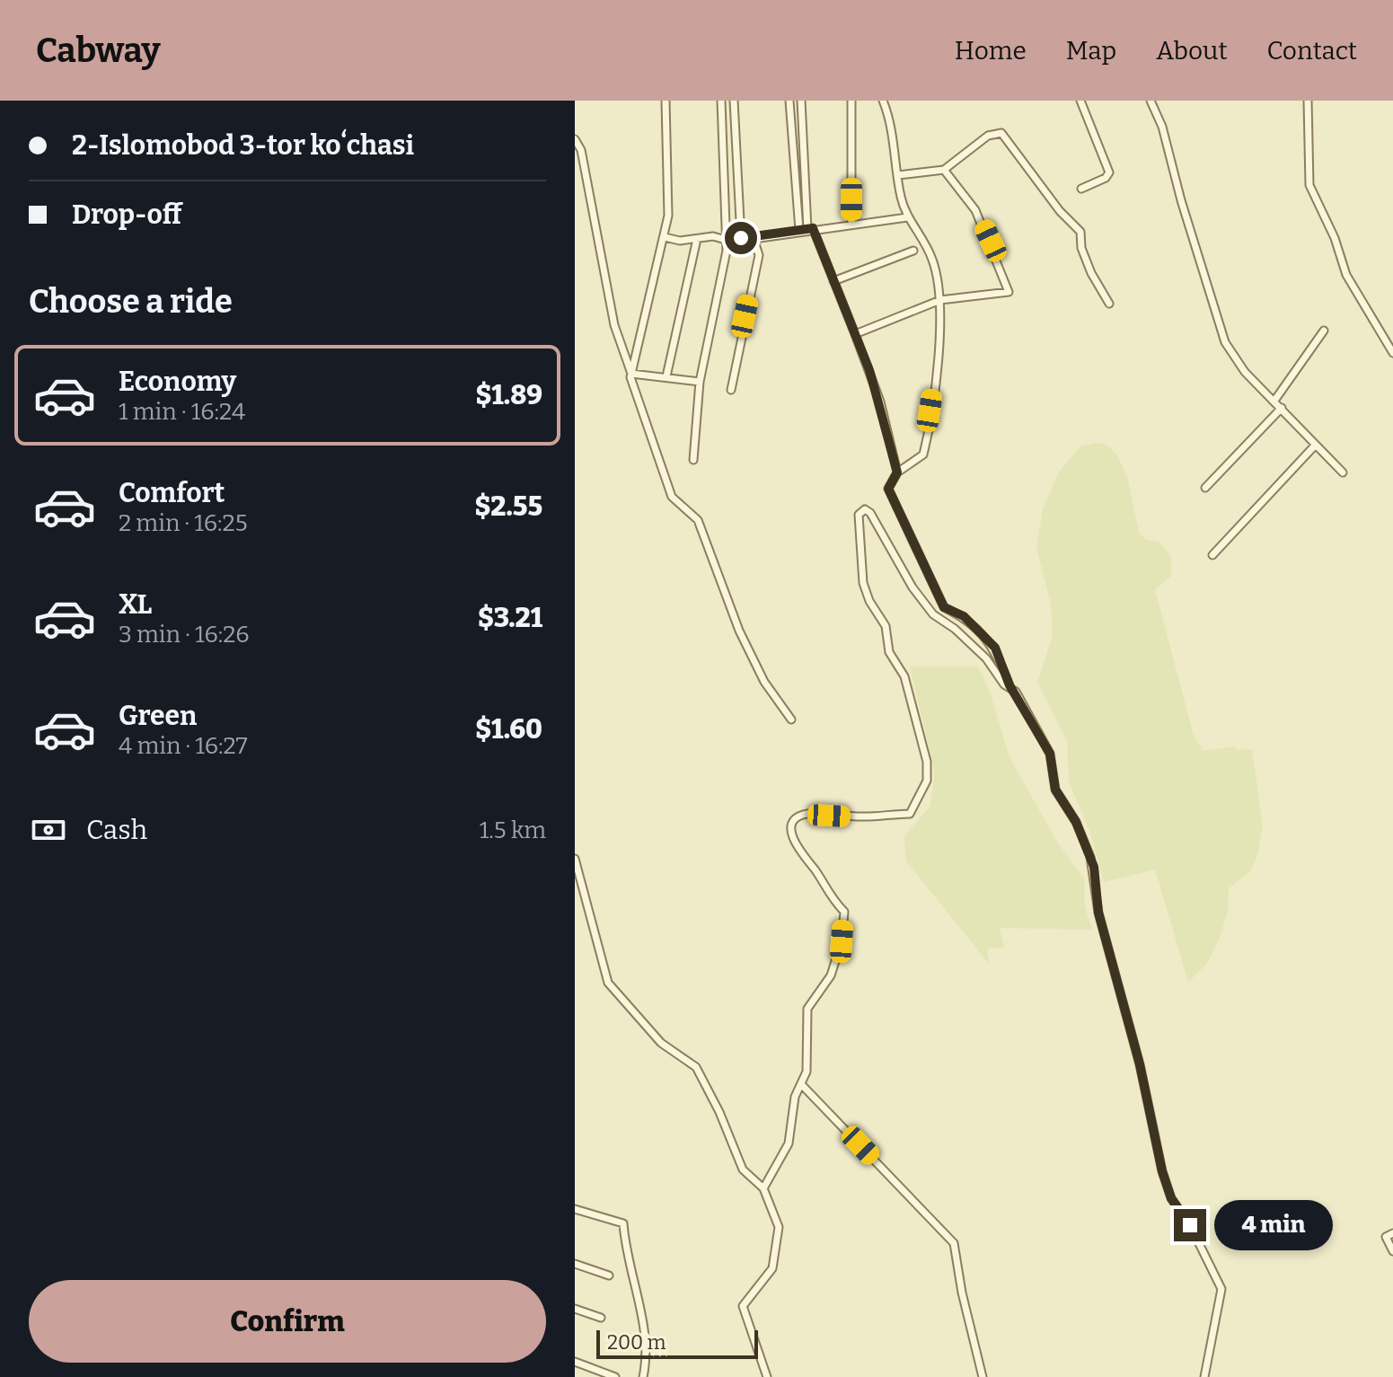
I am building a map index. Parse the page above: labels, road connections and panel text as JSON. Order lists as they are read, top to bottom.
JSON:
{
  "scale_bar": "200 m",
  "page": {
    "header": "Cabway",
    "nav": [
      "Home",
      "Map",
      "About",
      "Contact"
    ],
    "banner": ["2-Islomobod 3-tor koʻchasi", "Drop-off"],
    "heading": "Choose a ride",
    "list": [
      {
        "name": "Economy",
        "note": "1 min · 16:24",
        "value": "$1.89"
      },
      {
        "name": "Comfort",
        "note": "2 min · 16:25",
        "value": "$2.55"
      },
      {
        "name": "XL",
        "note": "3 min · 16:26",
        "value": "$3.21"
      },
      {
        "name": "Green",
        "note": "4 min · 16:27",
        "value": "$1.60"
      }
    ],
    "pay": ["Cash", "1.5 km"],
    "bubble": "4 min",
    "buttons": "Confirm",
    "scale": "200 m"
  }
}
